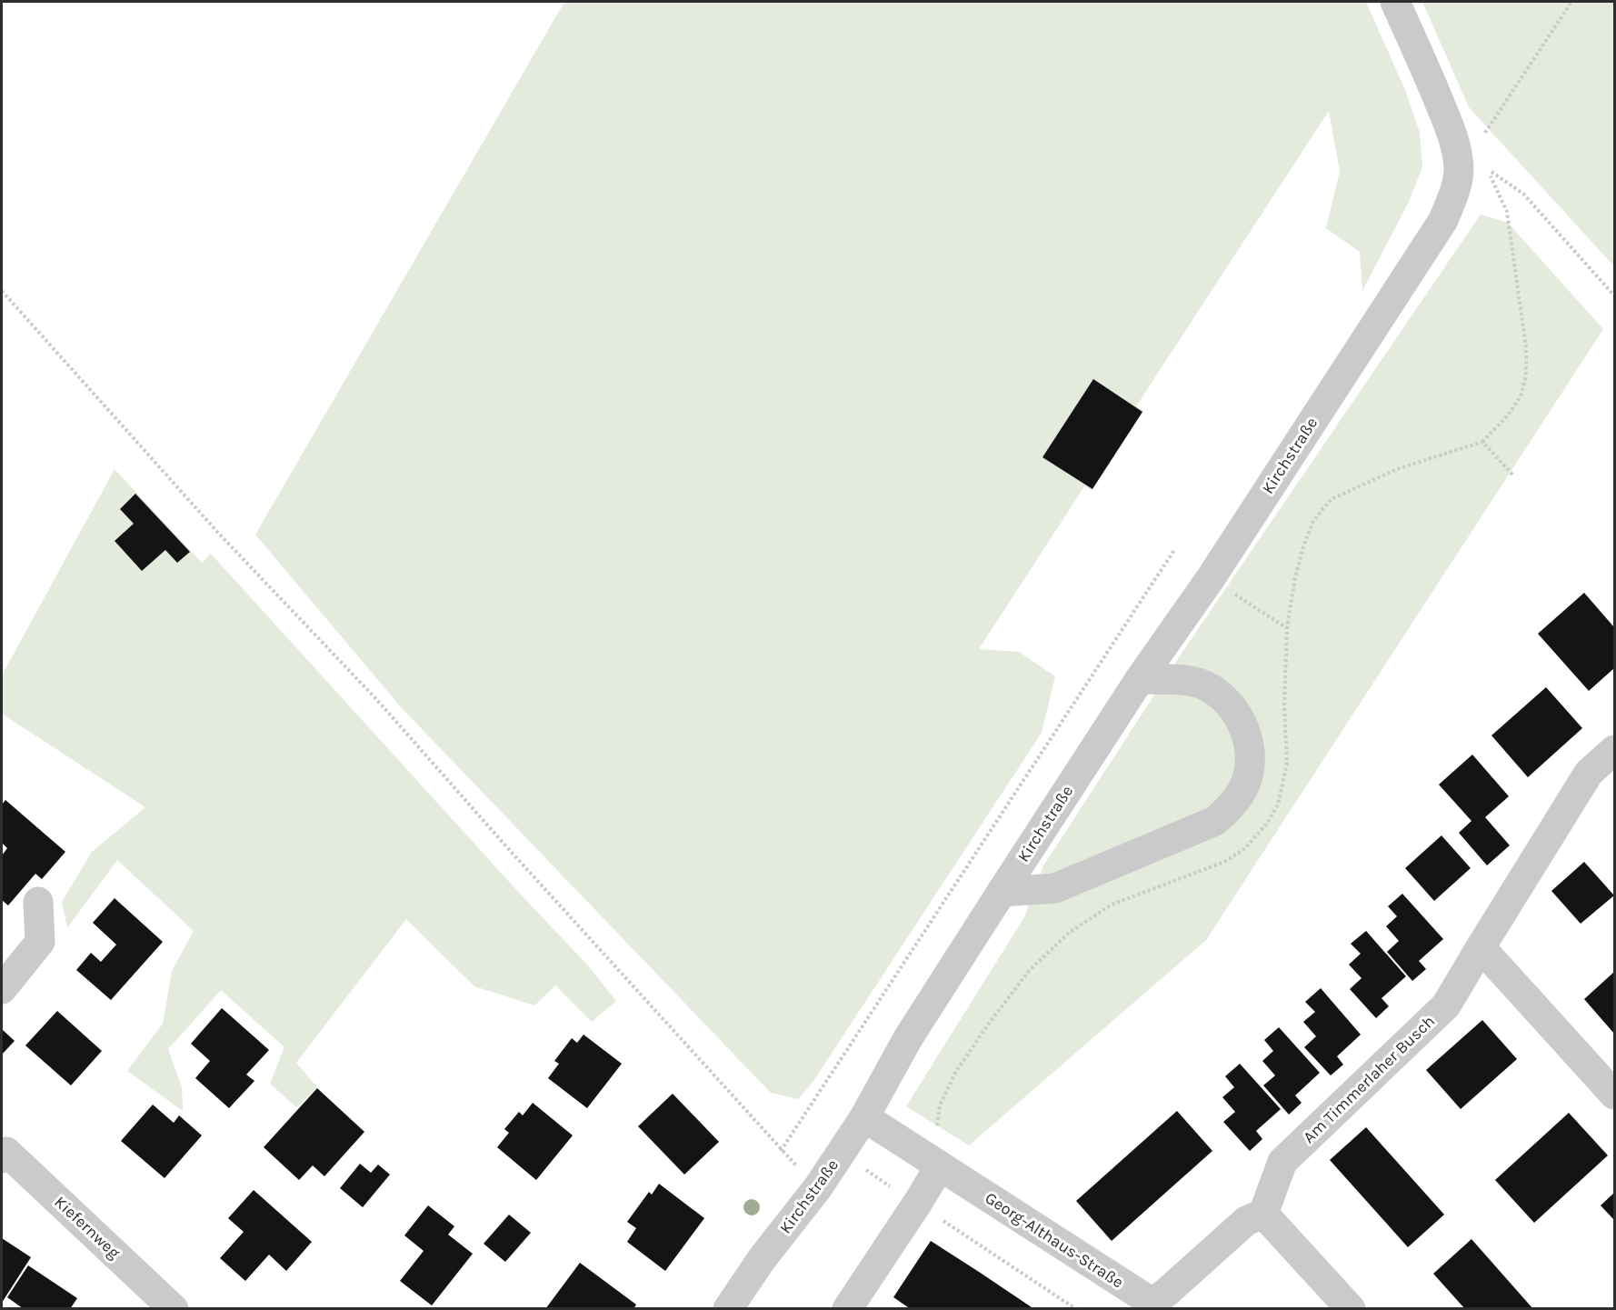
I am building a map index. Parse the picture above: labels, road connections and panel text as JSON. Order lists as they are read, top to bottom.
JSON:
{
  "streets": {
    "street": [
      "Kirchstraße",
      "Am Timmerlaher Busch",
      "Kiefernweg",
      "Georg-Althaus-Straße"
    ]
  },
  "crossings": [
    ["Kirchstraße", "Georg-Althaus-Straße"],
    ["Am Timmerlaher Busch", "Georg-Althaus-Straße"]
  ]
}
